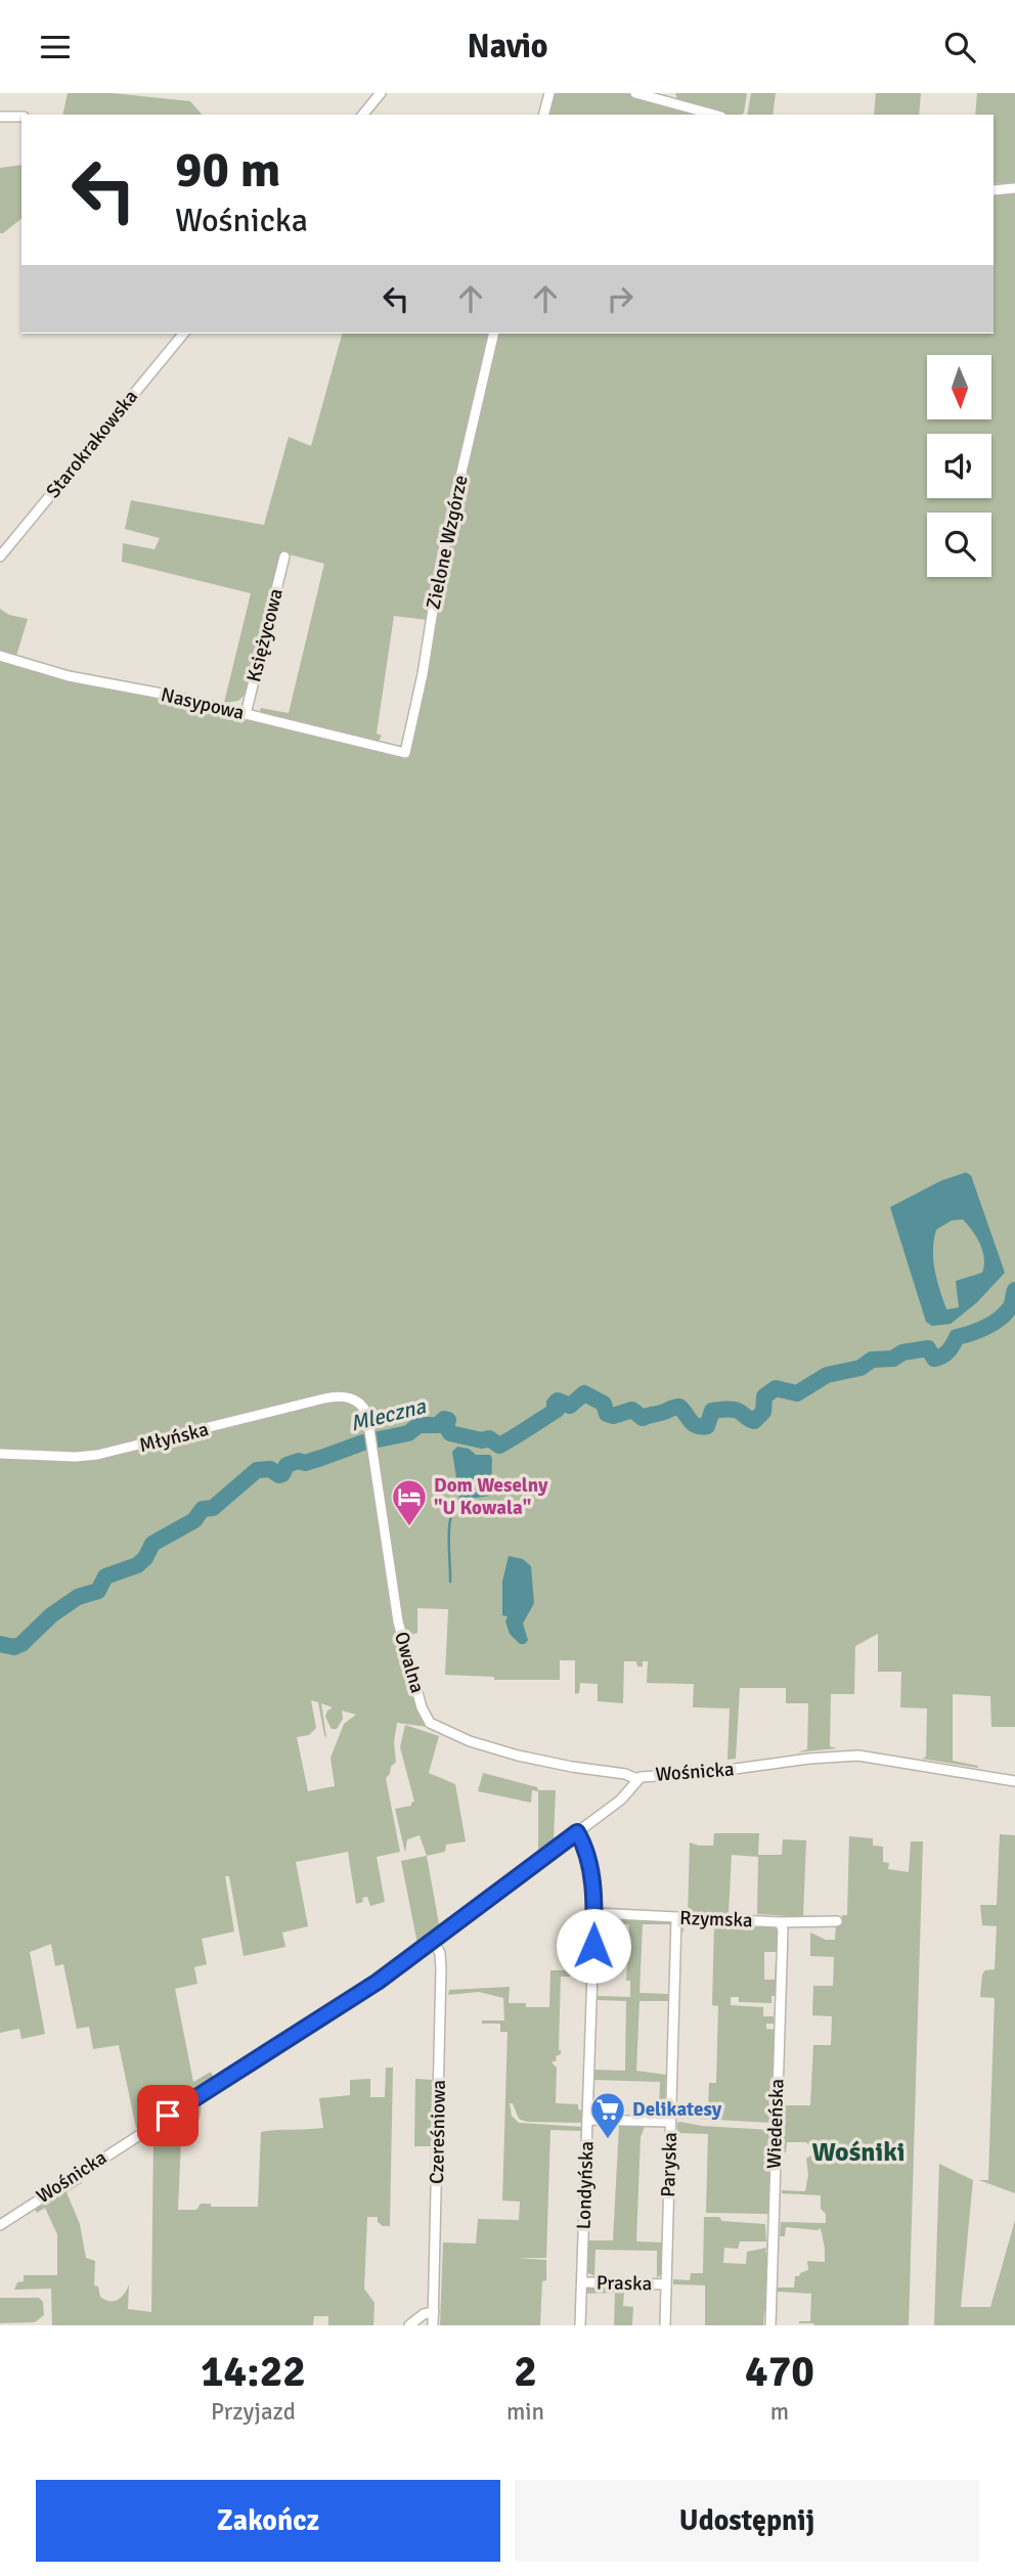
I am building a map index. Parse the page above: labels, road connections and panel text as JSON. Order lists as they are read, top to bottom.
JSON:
{
  "streets": {
    "street": [
      "Starokrakowska",
      "Zielone Wzgórze",
      "Księżycowa",
      "Nasypowa",
      "Młyńska",
      "Owalna",
      "Wośnicka",
      "Rzymska",
      "Wiedeńska",
      "Czereśniowa",
      "Paryska",
      "Londyńska",
      "Praska"
    ]
  },
  "crossings": [
    ["Zielone Wzgórze", "Nasypowa"],
    ["Księżycowa", "Nasypowa"],
    ["Młyńska", "Owalna"],
    ["Owalna", "Wośnicka"],
    ["Wośnicka", "Czereśniowa"],
    ["Wośnicka", "Londyńska"],
    ["Rzymska", "Wiedeńska"],
    ["Rzymska", "Paryska"],
    ["Rzymska", "Londyńska"],
    ["Paryska", "Praska"],
    ["Londyńska", "Praska"]
  ],
  "districts": ["Wośniki"],
  "water": ["Mleczna"],
  "places": {
    "hotel": ["Dom Weselny \"U Kowala\""],
    "supermarket": ["Delikatesy"]
  },
  "north": "bottom",
  "page": {
    "header": "Navio",
    "turn": ["90 m", "Wośnicka"],
    "eta": [
      "14:22",
      "Przyjazd",
      "2",
      "min",
      "470",
      "m"
    ],
    "buttons": ["Zakończ", "Udostępnij"]
  }
}
